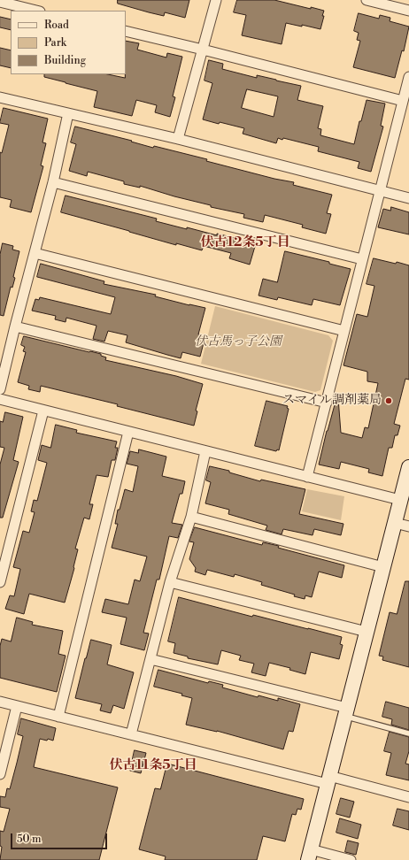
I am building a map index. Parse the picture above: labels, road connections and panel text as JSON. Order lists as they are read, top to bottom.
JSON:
{
  "districts": ["伏古12条5丁目", "伏古11条5丁目"],
  "parks": ["伏古馬っ子公園"],
  "places": ["スマイル調剤薬局"],
  "legend": ["Road", "Park", "Building"],
  "scale_bar": "50 m"
}
